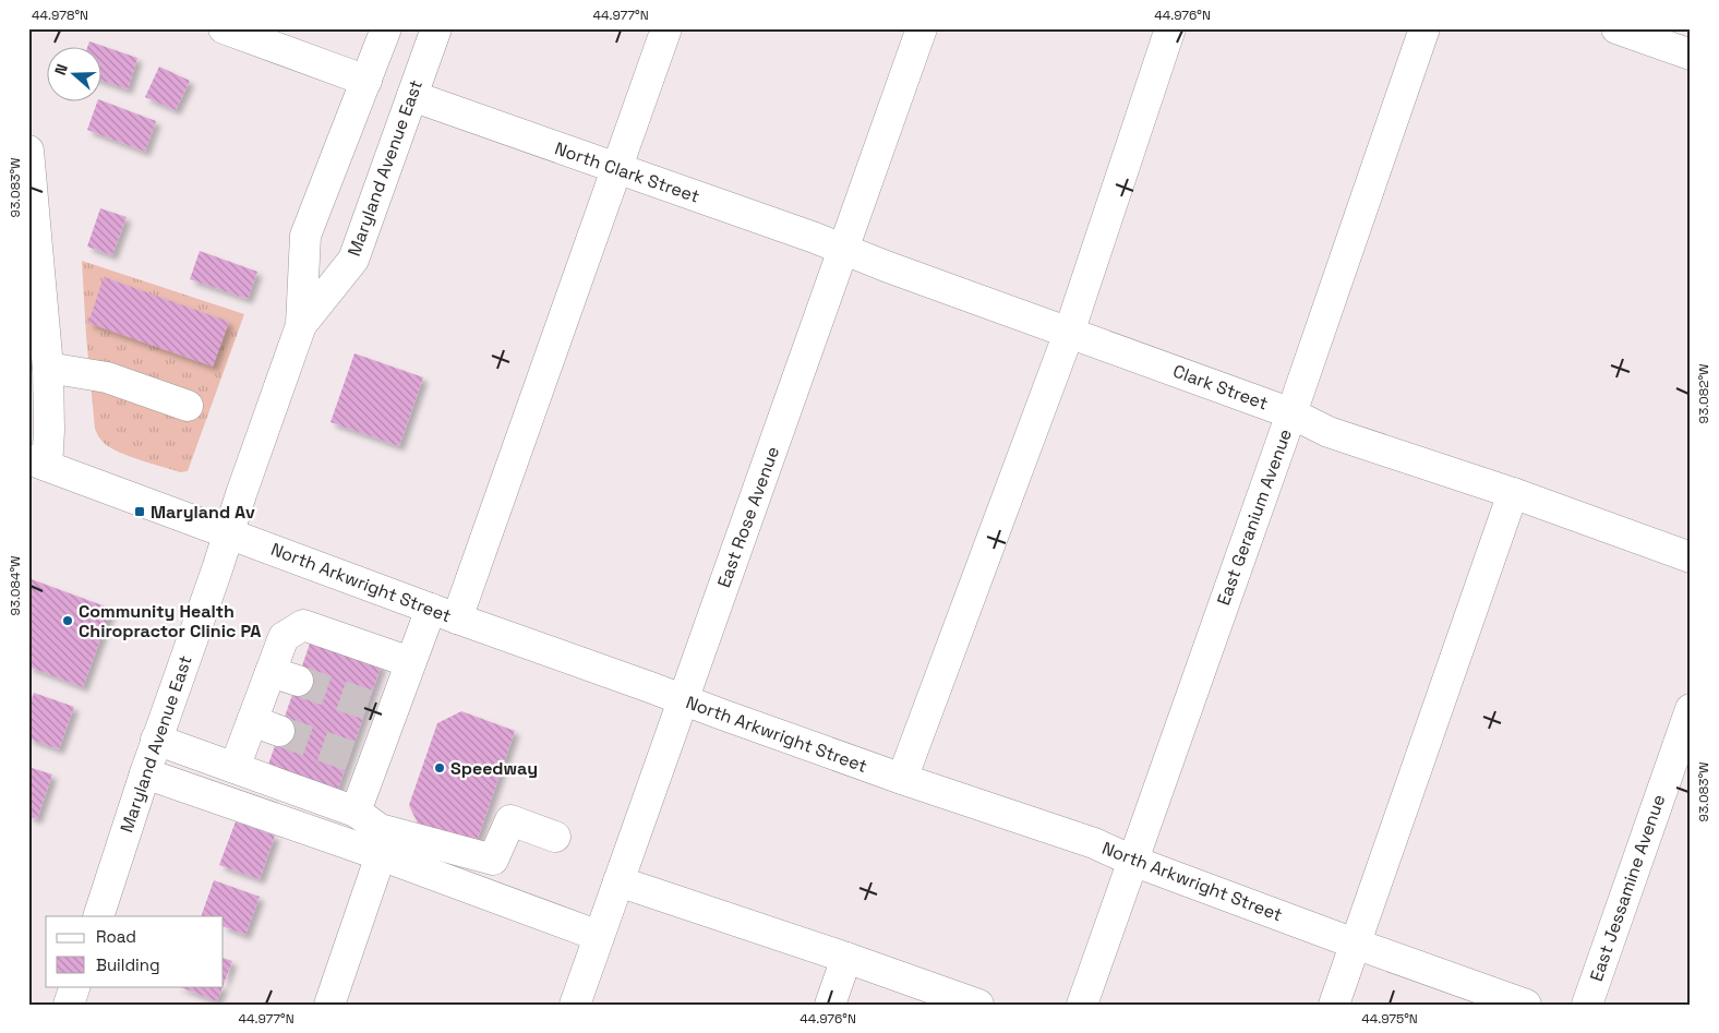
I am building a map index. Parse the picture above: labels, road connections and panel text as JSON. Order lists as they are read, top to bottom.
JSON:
{
  "streets": {
    "street": [
      "Maryland Avenue East",
      "North Clark Street",
      "Clark Street",
      "East Rose Avenue",
      "East Geranium Avenue",
      "North Arkwright Street",
      "East Jessamine Avenue"
    ]
  },
  "crossings": [
    ["Maryland Avenue East", "North Clark Street"],
    ["Maryland Avenue East", "North Arkwright Street"],
    ["North Clark Street", "Clark Street"],
    ["North Clark Street", "East Rose Avenue"],
    ["Clark Street", "East Rose Avenue"],
    ["Clark Street", "East Geranium Avenue"],
    ["East Rose Avenue", "North Arkwright Street"],
    ["East Geranium Avenue", "North Arkwright Street"]
  ],
  "places": {
    "transit": ["Maryland Av"],
    "other": ["Community Health Chiropractor Clinic PA", "Speedway"]
  },
  "legend": ["Road", "Building"],
  "north": "left",
  "coordinates": [
    "44.978°N",
    "44.977°N",
    "44.976°N",
    "93.083°W",
    "93.082°W",
    "93.084°W",
    "44.975°N"
  ]
}
